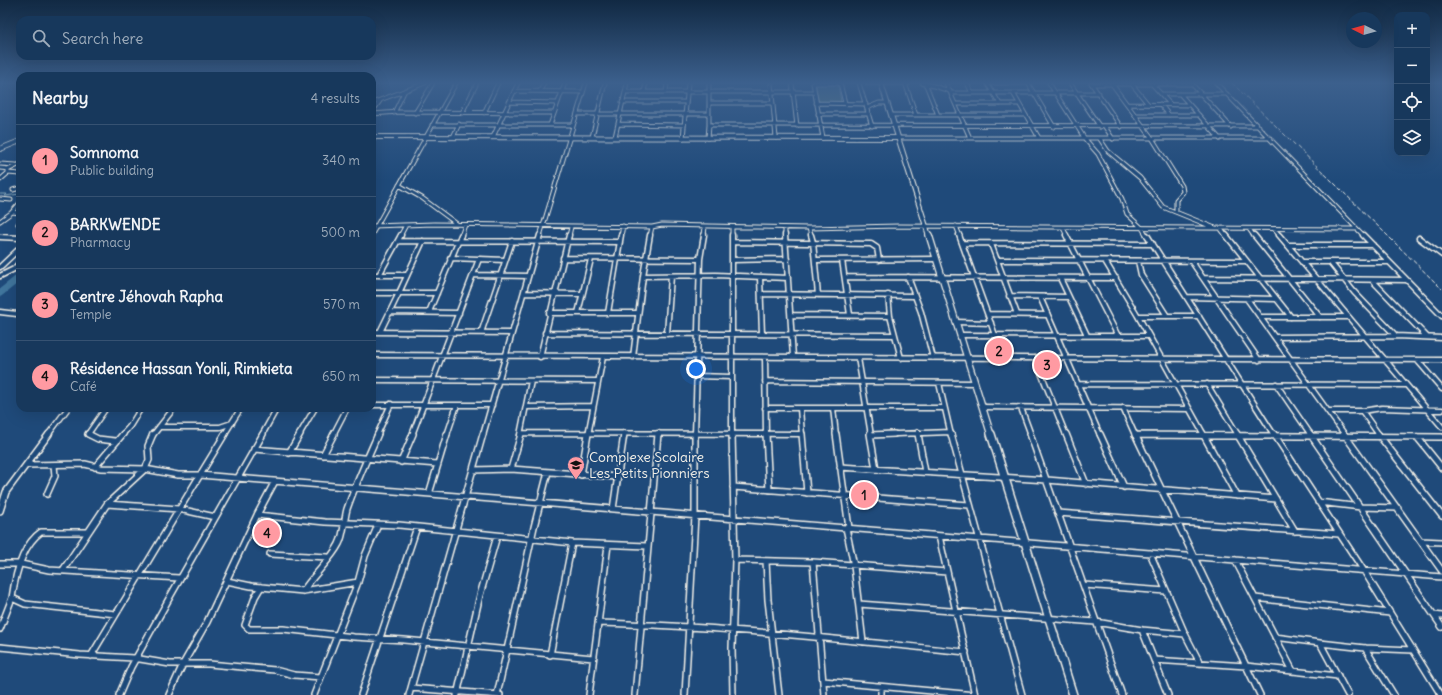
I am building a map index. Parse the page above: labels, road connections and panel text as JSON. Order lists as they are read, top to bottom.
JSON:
{
  "places": {
    "school or university": ["Complexe Scolaire Les Petits Pionniers"]
  },
  "north": "left",
  "page": {
    "map_buttons": ["+", "−"],
    "search": "Search here",
    "heading": ["Nearby", "4 results"],
    "list": [
      {
        "mark": "1",
        "name": "Somnoma",
        "note": "Public building",
        "value": "340 m"
      },
      {
        "mark": "2",
        "name": "BARKWENDE",
        "note": "Pharmacy",
        "value": "500 m"
      },
      {
        "mark": "3",
        "name": "Centre Jéhovah Rapha",
        "note": "Temple",
        "value": "570 m"
      },
      {
        "mark": "4",
        "name": "Résidence Hassan Yonli, Rimkieta",
        "note": "Café",
        "value": "650 m"
      }
    ],
    "pins": [
      "2",
      "3",
      "1",
      "4"
    ]
  }
}
